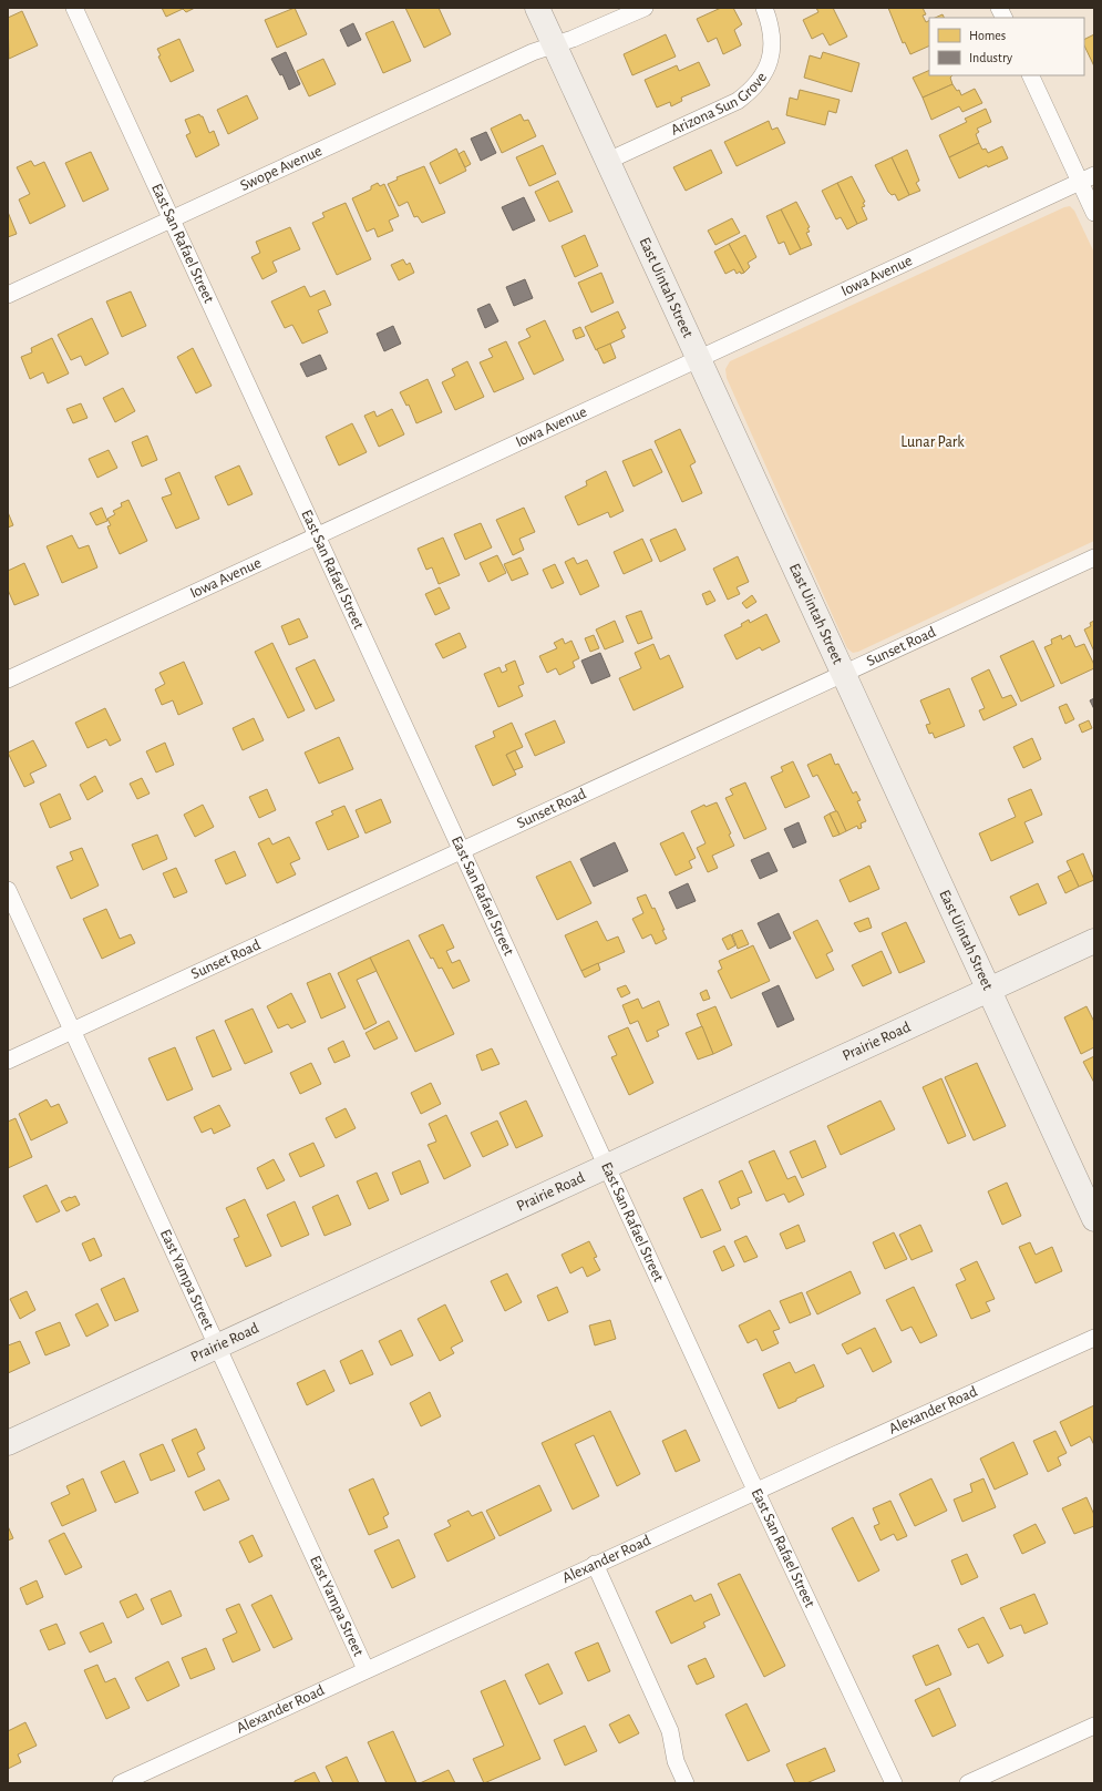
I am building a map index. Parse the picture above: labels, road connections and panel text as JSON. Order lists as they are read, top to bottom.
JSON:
{
  "streets": {
    "main road": ["East Uintah Street", "Prairie Road"],
    "street": [
      "Arizona Sun Grove",
      "Swope Avenue",
      "East San Rafael Street",
      "Iowa Avenue",
      "Sunset Road",
      "East Yampa Street",
      "Alexander Road"
    ]
  },
  "crossings": [
    ["Arizona Sun Grove", "East Uintah Street"],
    ["Swope Avenue", "East San Rafael Street"],
    ["Swope Avenue", "East Uintah Street"],
    ["East San Rafael Street", "Iowa Avenue"],
    ["East San Rafael Street", "Sunset Road"],
    ["East San Rafael Street", "Prairie Road"],
    ["East San Rafael Street", "Alexander Road"],
    ["Iowa Avenue", "East Uintah Street"],
    ["East Uintah Street", "Sunset Road"],
    ["East Uintah Street", "Prairie Road"],
    ["Sunset Road", "East Yampa Street"],
    ["Prairie Road", "East Yampa Street"],
    ["East Yampa Street", "Alexander Road"]
  ],
  "parks": ["Lunar Park"],
  "legend": ["Homes", "Industry"]
}
